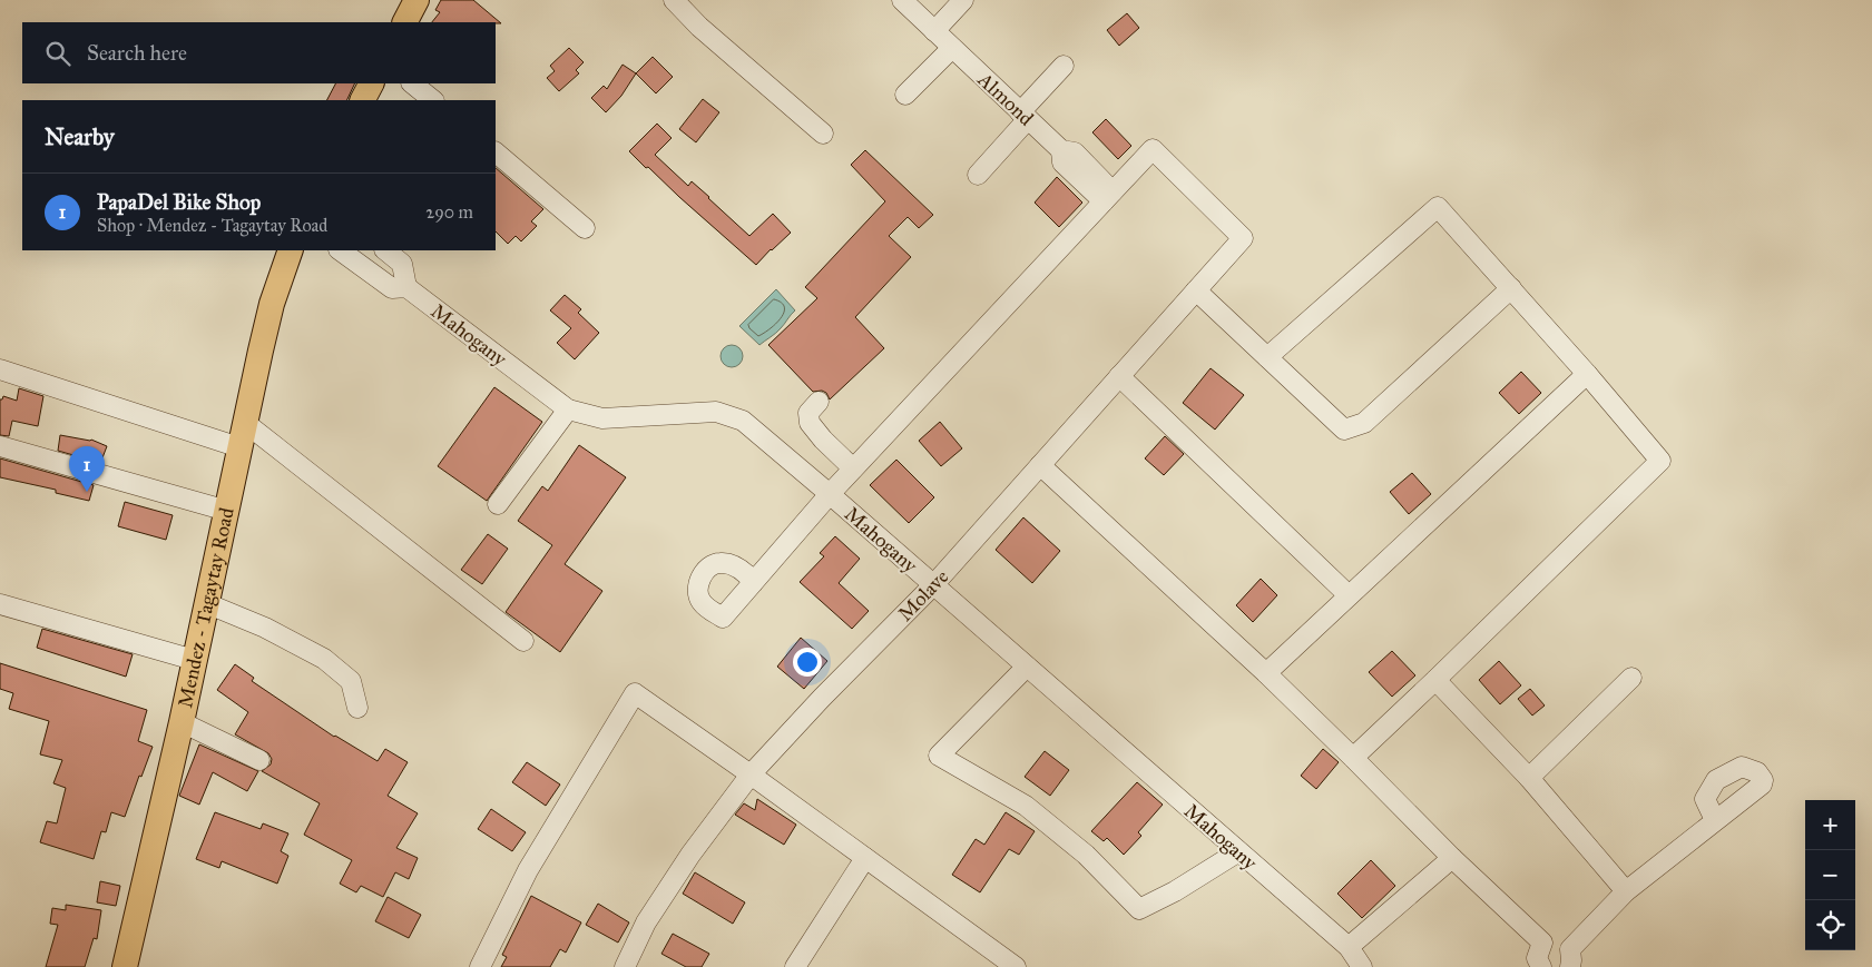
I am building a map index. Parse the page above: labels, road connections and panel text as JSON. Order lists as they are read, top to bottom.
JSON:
{
  "streets": {
    "main road": ["Mendez - Tagaytay Road"],
    "street": ["Almond", "Mahogany", "Molave"]
  },
  "crossings": [
    ["Almond", "Molave"],
    ["Mahogany", "Molave"]
  ],
  "page": {
    "search": "Search here",
    "heading": "Nearby",
    "list": [
      {
        "mark": "1",
        "name": "PapaDel Bike Shop",
        "note": "Shop · Mendez - Tagaytay Road",
        "value": "290 m"
      }
    ],
    "pins": "1",
    "map_buttons": ["+", "−"]
  }
}
